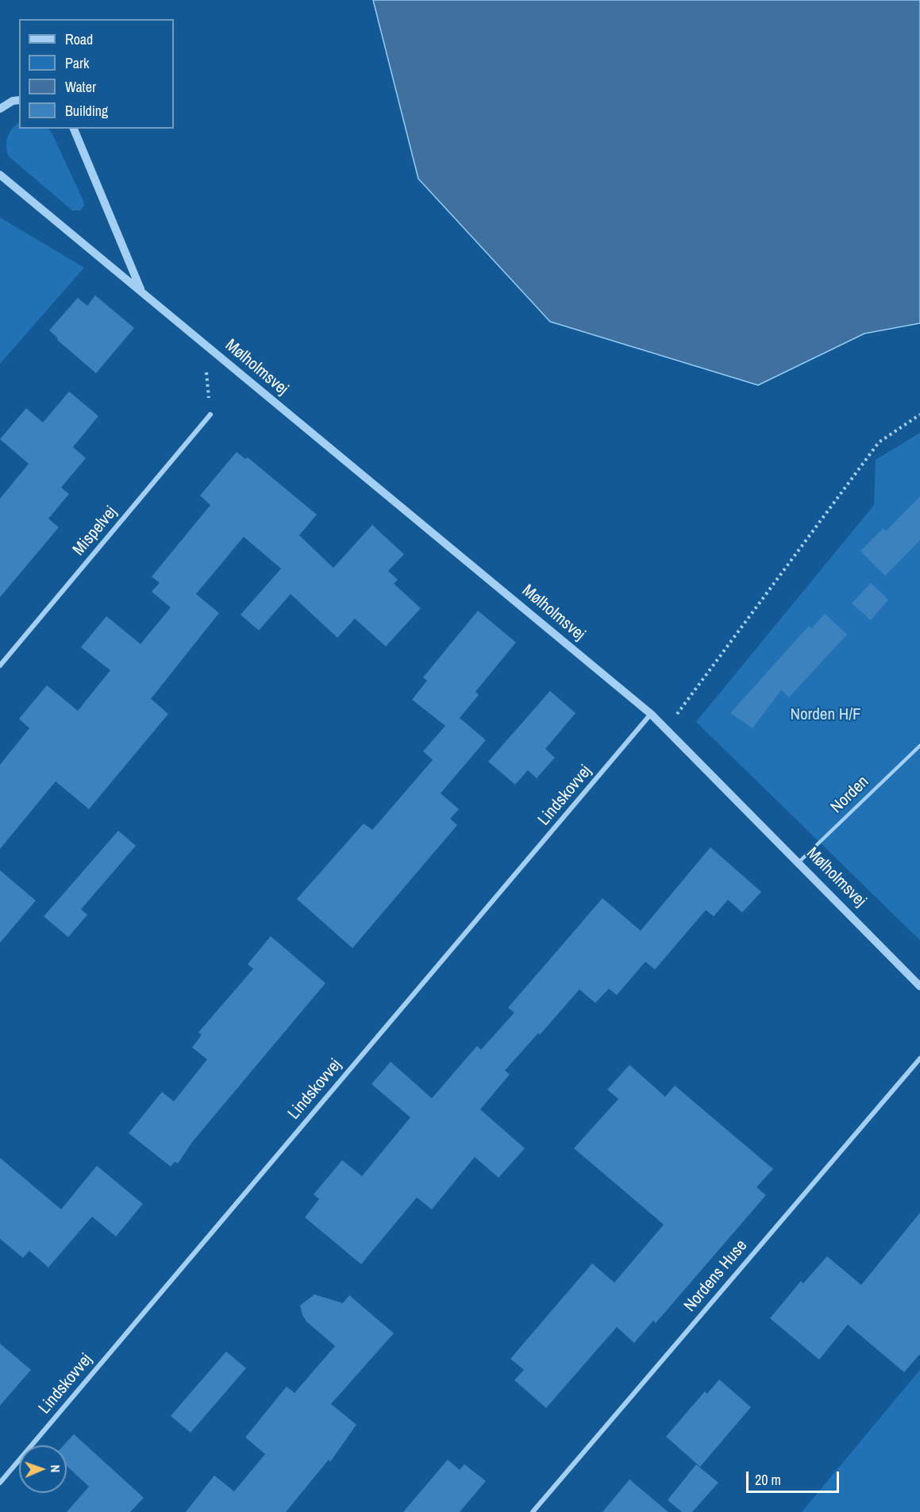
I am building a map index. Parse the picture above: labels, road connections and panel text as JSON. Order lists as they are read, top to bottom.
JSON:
{
  "streets": {
    "street": [
      "Mølholmsvej",
      "Mispelvej",
      "Lindskovvej",
      "Nordens Huse"
    ],
    "lane": ["Norden"]
  },
  "crossings": [
    ["Mølholmsvej", "Norden"],
    ["Mølholmsvej", "Lindskovvej"]
  ],
  "parks": ["Norden H/F"],
  "legend": [
    "Road",
    "Park",
    "Water",
    "Building"
  ],
  "scale_bar": "20 m",
  "north": "right"
}
